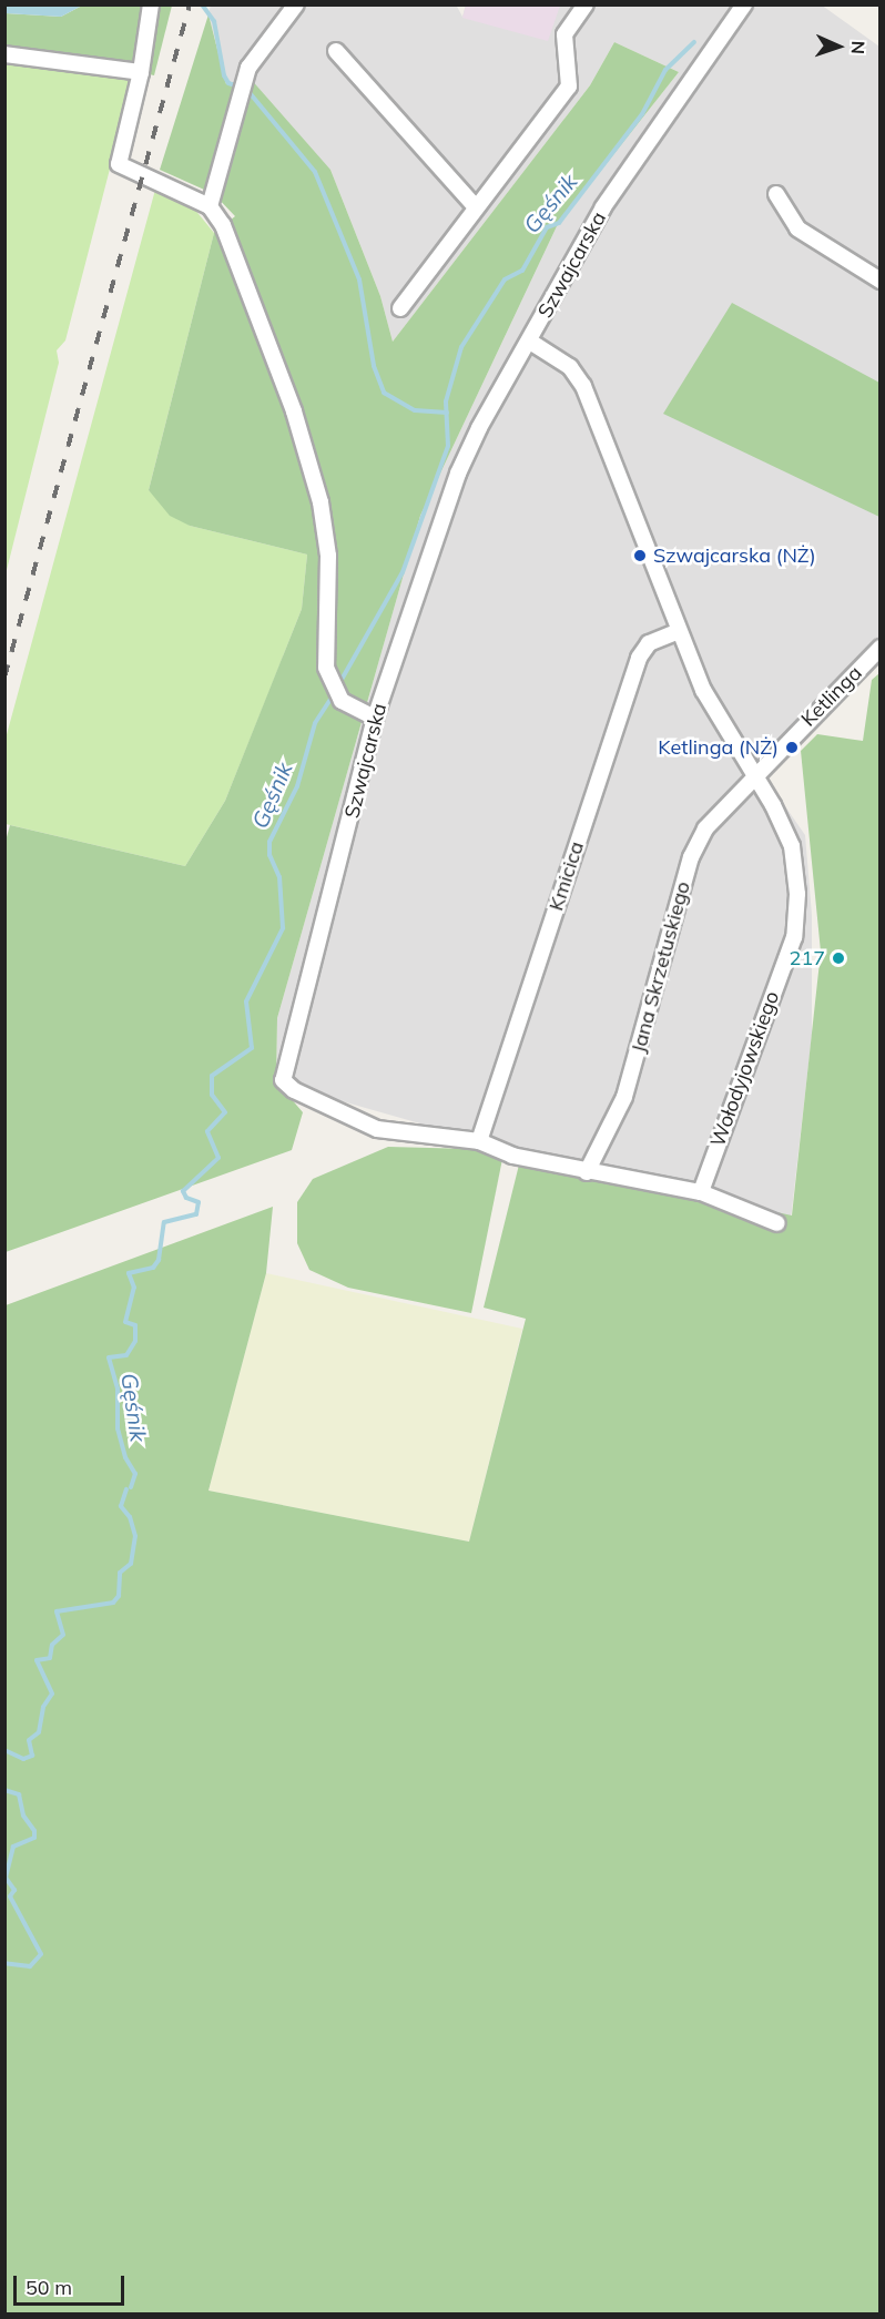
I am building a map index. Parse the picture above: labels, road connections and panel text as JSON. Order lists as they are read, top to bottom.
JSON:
{
  "streets": {
    "street": [
      "Szwajcarska",
      "Ketlinga",
      "Kmicica",
      "Jana Skrzetuskiego",
      "Wołodyjowskiego"
    ]
  },
  "crossings": [
    ["Szwajcarska", "Kmicica"],
    ["Szwajcarska", "Jana Skrzetuskiego"],
    ["Szwajcarska", "Wołodyjowskiego"],
    ["Ketlinga", "Jana Skrzetuskiego"],
    ["Ketlinga", "Wołodyjowskiego"],
    ["Kmicica", "Wołodyjowskiego"],
    ["Jana Skrzetuskiego", "Wołodyjowskiego"]
  ],
  "water": ["Gęśnik"],
  "places": ["Szwajcarska (NŻ)", "Ketlinga (NŻ)", "217"],
  "scale_bar": "50 m",
  "north": "right"
}
